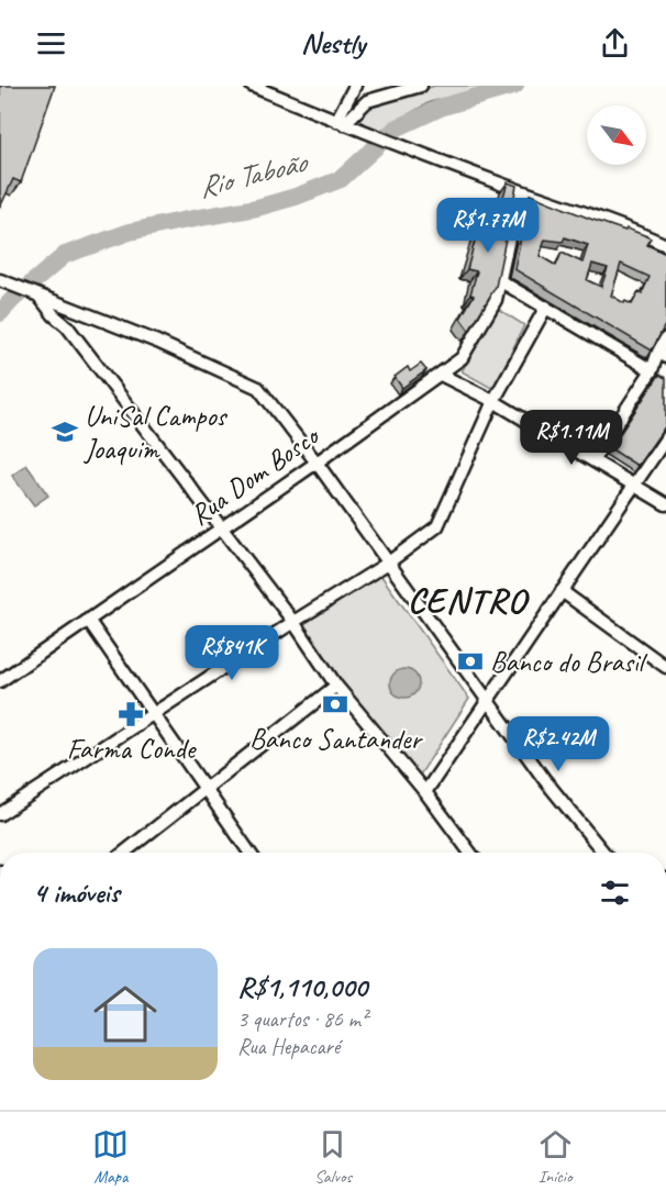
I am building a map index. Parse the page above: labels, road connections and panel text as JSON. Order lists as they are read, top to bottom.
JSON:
{
  "streets": {
    "street": ["Rua Dom Bosco"]
  },
  "districts": ["CENTRO"],
  "water": ["Rio Taboão"],
  "places": {
    "school or university": ["UniSal Campos Joaquim"],
    "bank": ["Banco do Brasil", "Banco Santander"],
    "pharmacy": ["Farma Conde"]
  },
  "north": "bottom right",
  "page": {
    "header": "Nestly",
    "price": [
      "R$1.77M",
      "R$1.11M",
      "R$841K",
      "R$2.42M"
    ],
    "heading": "4 imóveis",
    "list": [
      {
        "name": "R$1,110,000",
        "note": "3 quartos · 86 m² · Rua Hepacaré"
      }
    ],
    "tabs": ["Mapa", "Salvos", "Início"]
  }
}
